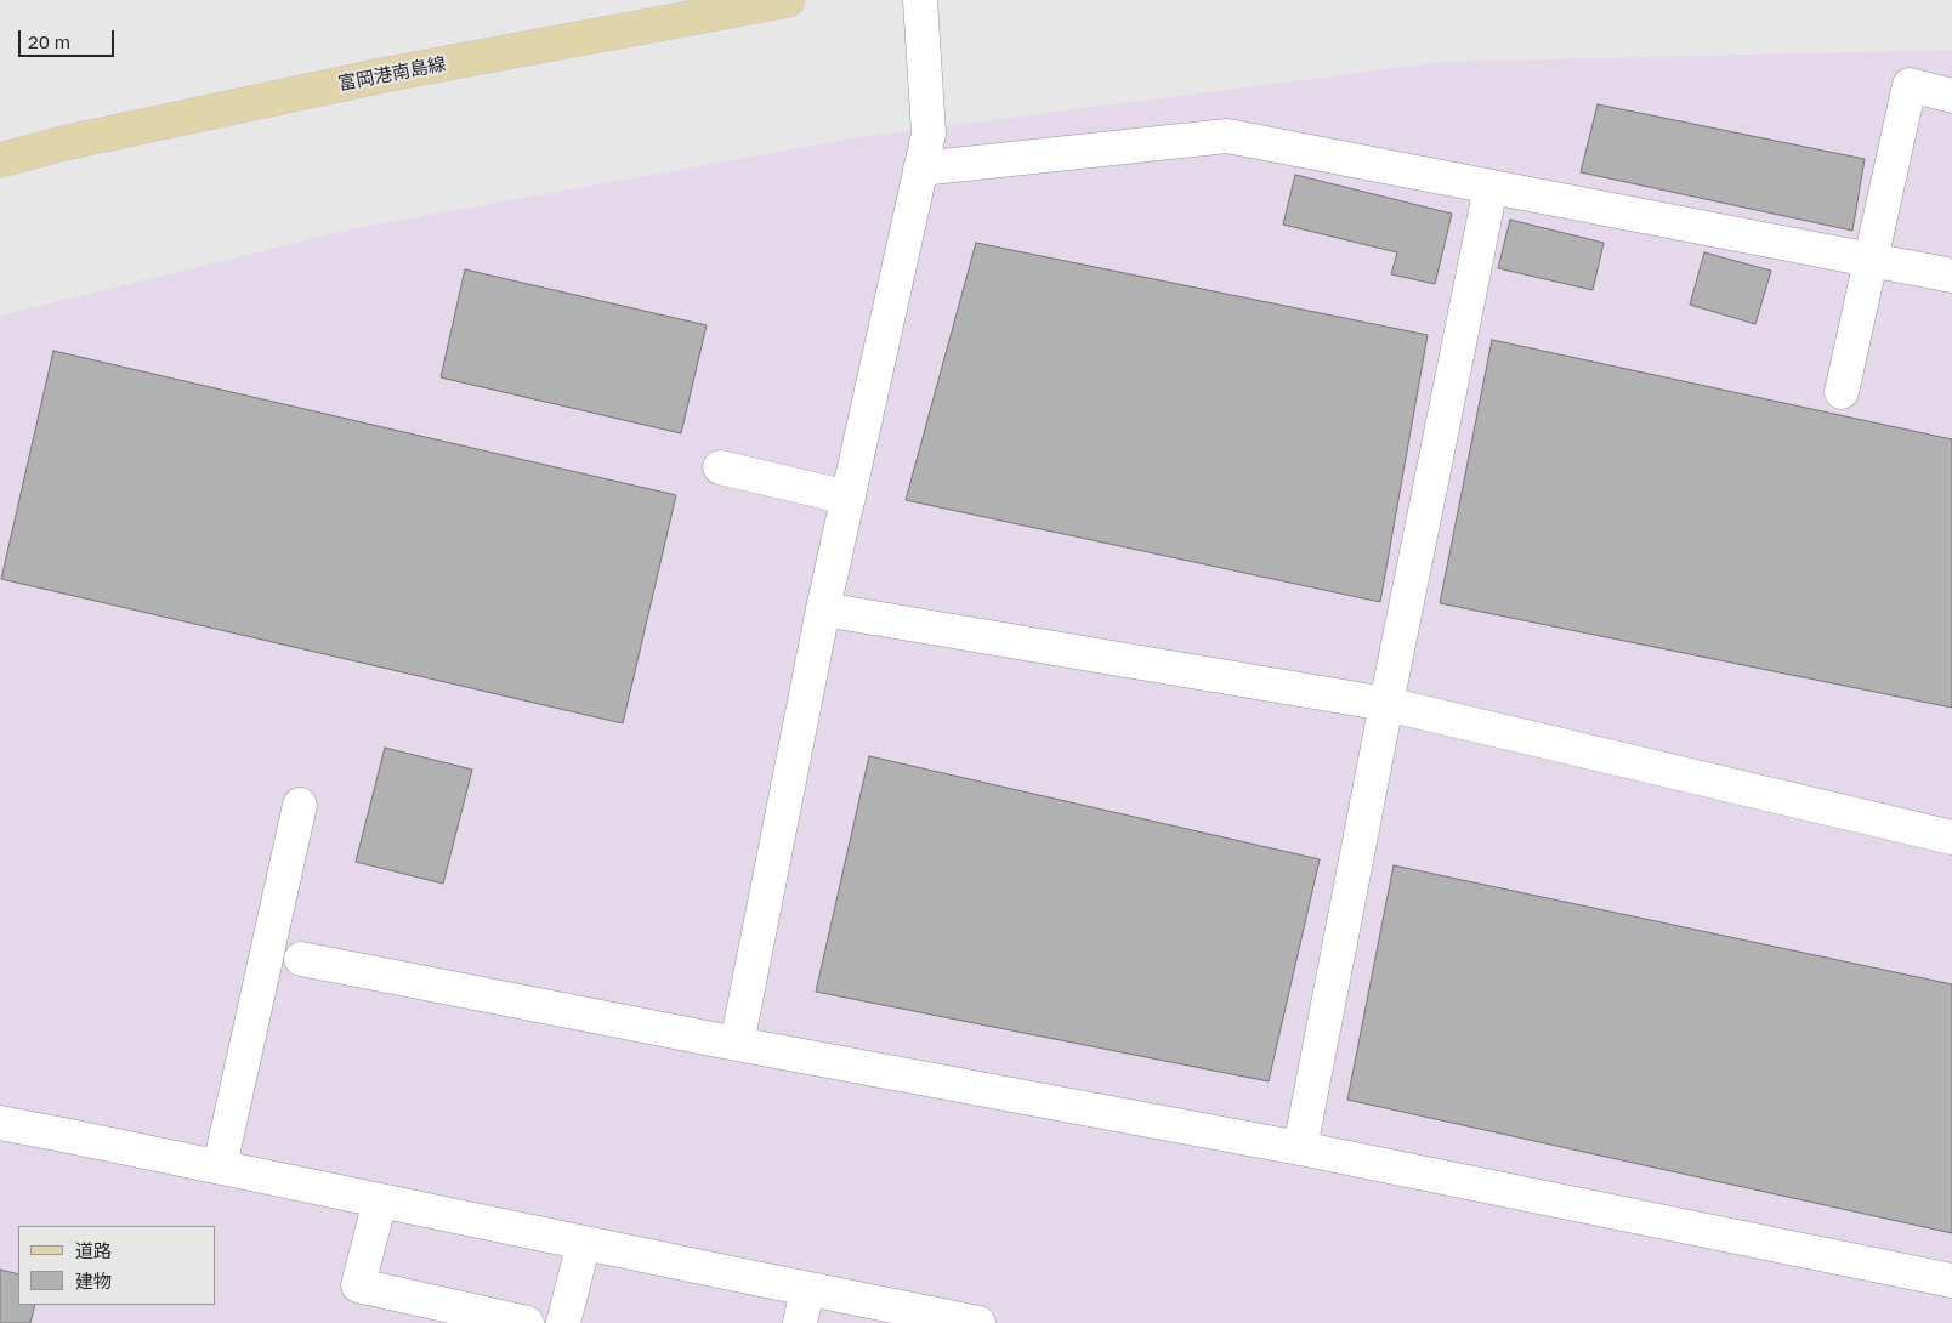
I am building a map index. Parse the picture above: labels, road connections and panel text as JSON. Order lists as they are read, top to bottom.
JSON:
{
  "streets": {
    "main road": ["富岡港南島線"]
  },
  "legend": ["道路", "建物"],
  "scale_bar": "20 m"
}
